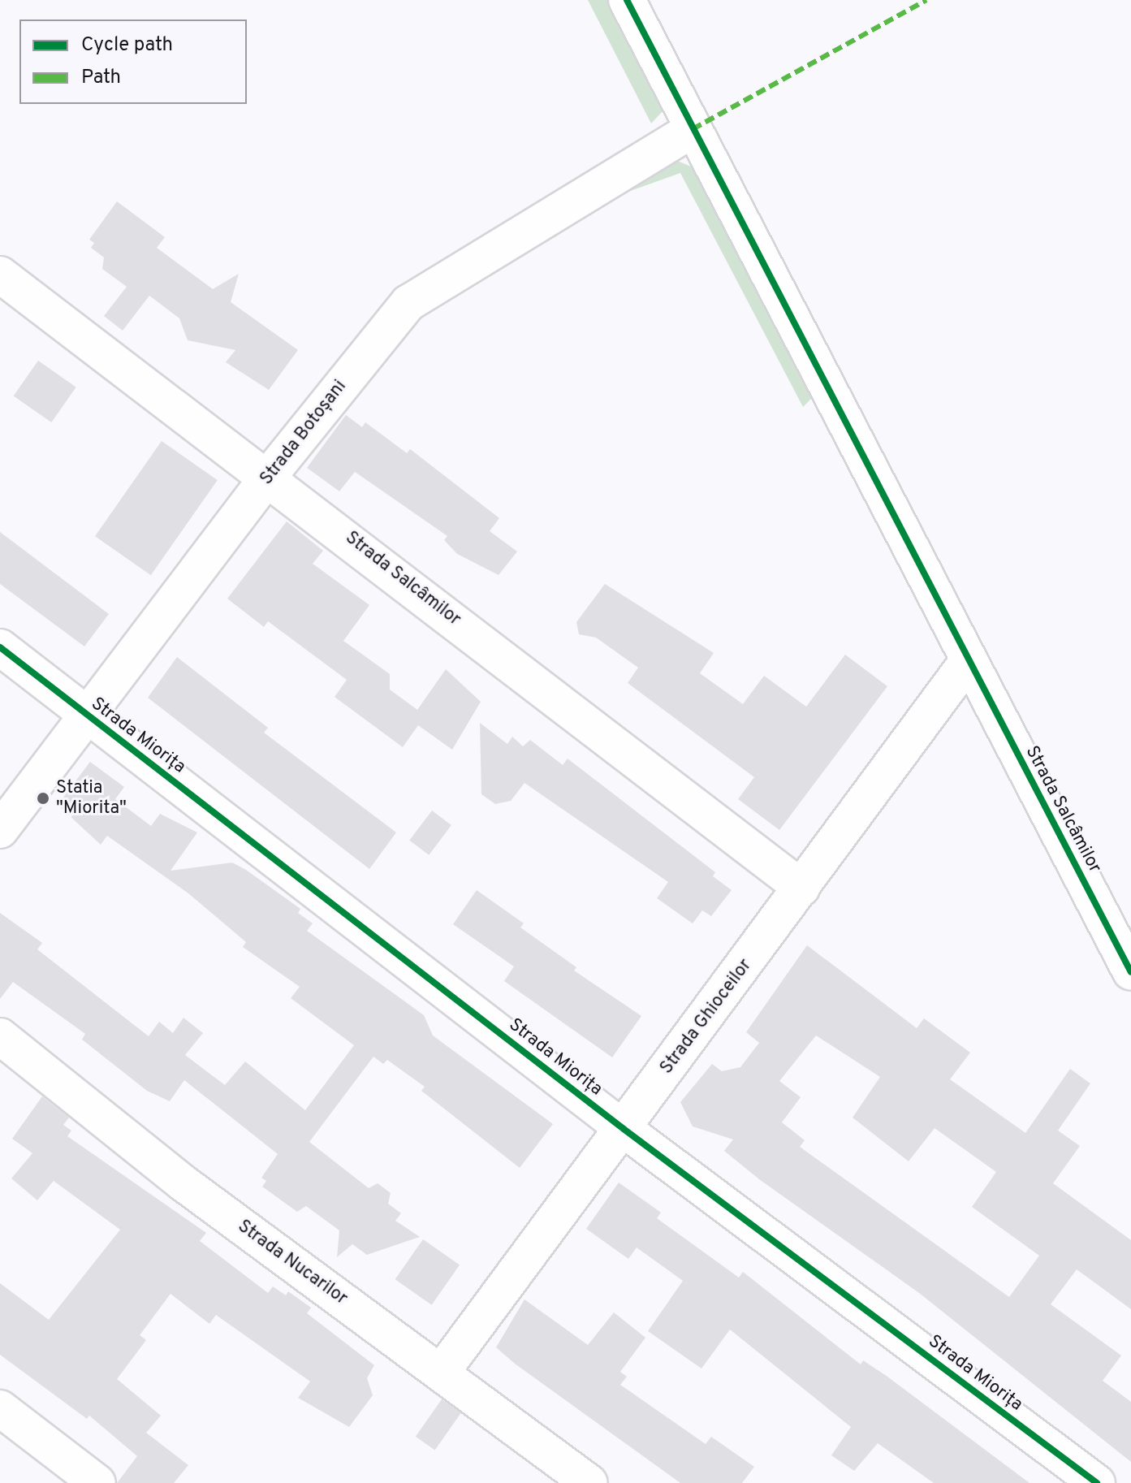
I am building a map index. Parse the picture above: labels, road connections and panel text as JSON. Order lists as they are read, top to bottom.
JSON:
{
  "streets": {
    "street": [
      "Strada Botoșani",
      "Strada Salcâmilor",
      "Strada Miorița",
      "Strada Ghioceilor",
      "Strada Nucarilor"
    ]
  },
  "crossings": [
    ["Strada Botoșani", "Strada Salcâmilor"],
    ["Strada Botoșani", "Strada Miorița"],
    ["Strada Salcâmilor", "Strada Ghioceilor"],
    ["Strada Miorița", "Strada Ghioceilor"],
    ["Strada Ghioceilor", "Strada Nucarilor"]
  ],
  "places": ["Statia \"Miorita\""],
  "legend": ["Cycle path", "Path"]
}
